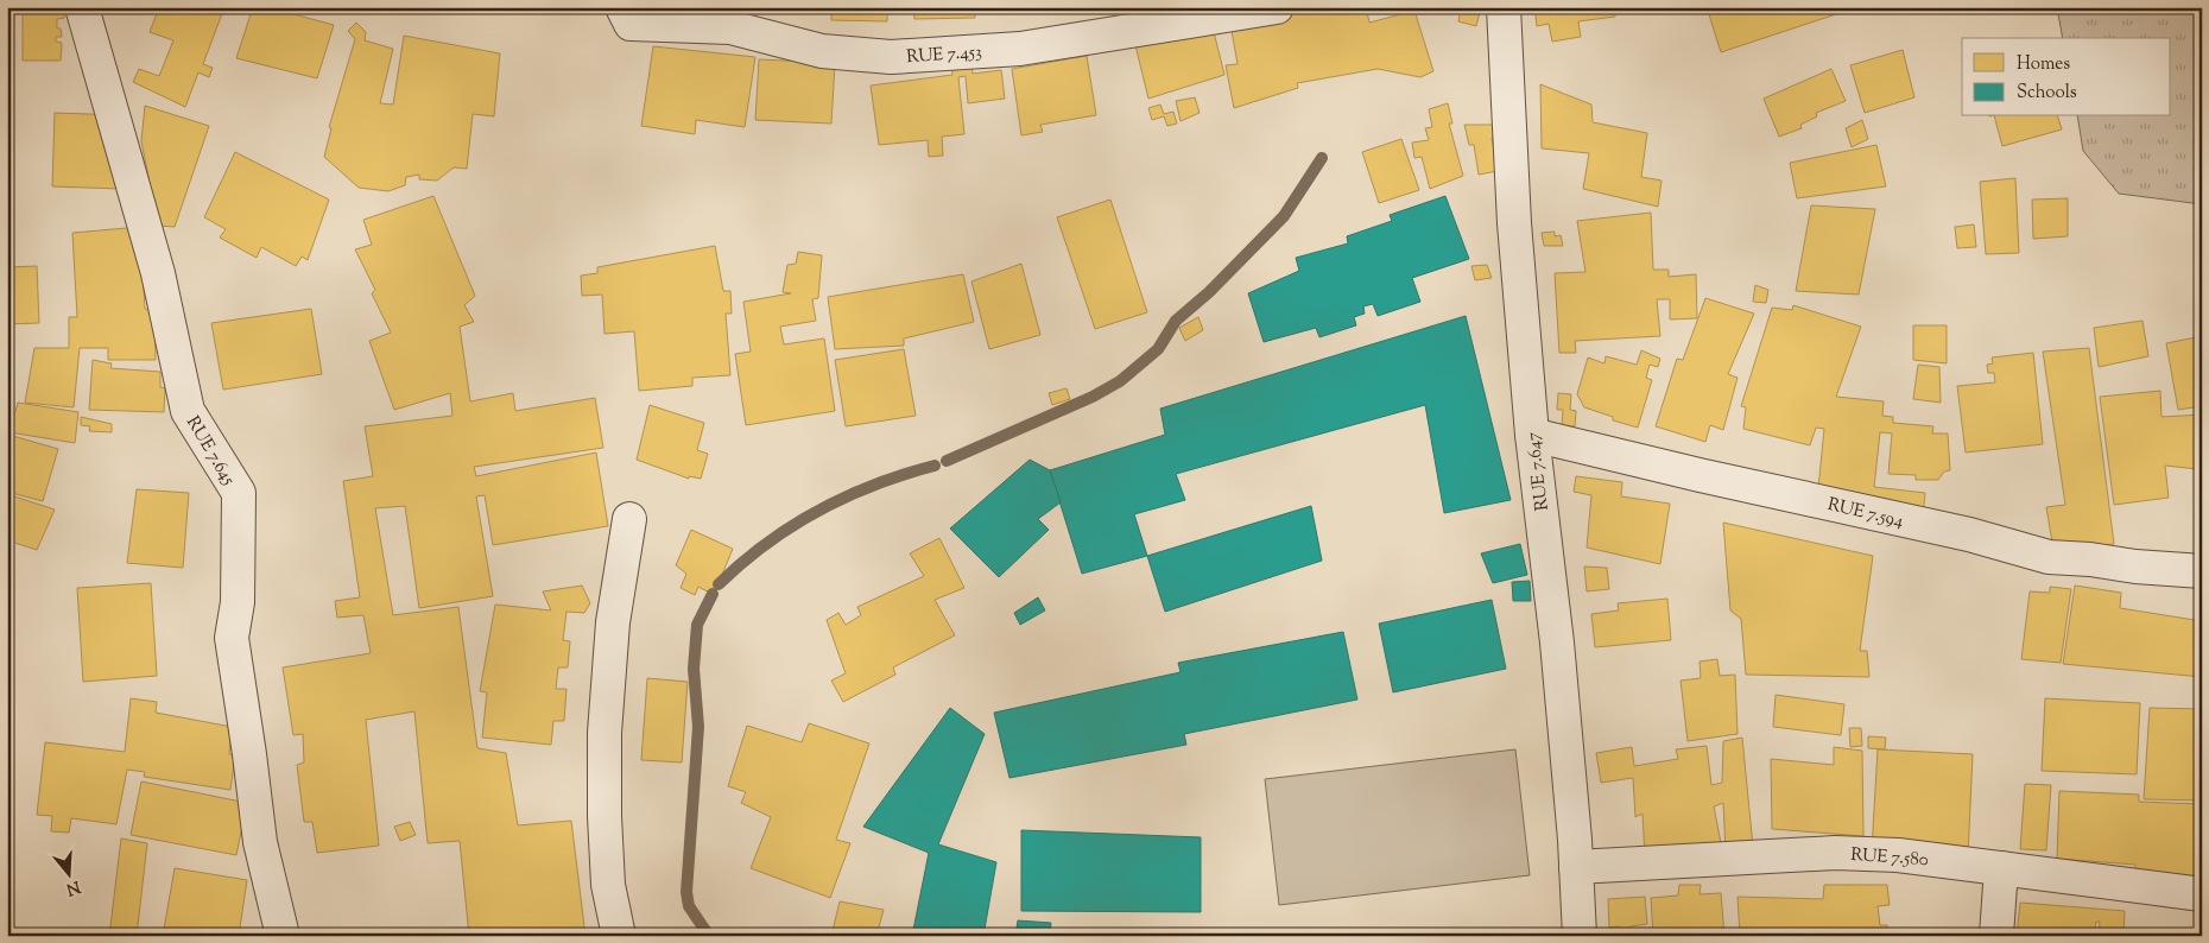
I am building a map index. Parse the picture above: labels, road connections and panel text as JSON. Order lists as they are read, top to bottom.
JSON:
{
  "streets": {
    "street": [
      "RUE 7.453",
      "RUE 7.645",
      "RUE 7.647",
      "RUE 7.594",
      "RUE 7.580"
    ]
  },
  "crossings": [
    ["RUE 7.647", "RUE 7.594"],
    ["RUE 7.647", "RUE 7.580"]
  ],
  "legend": ["Homes", "Schools"],
  "north": "bottom"
}
